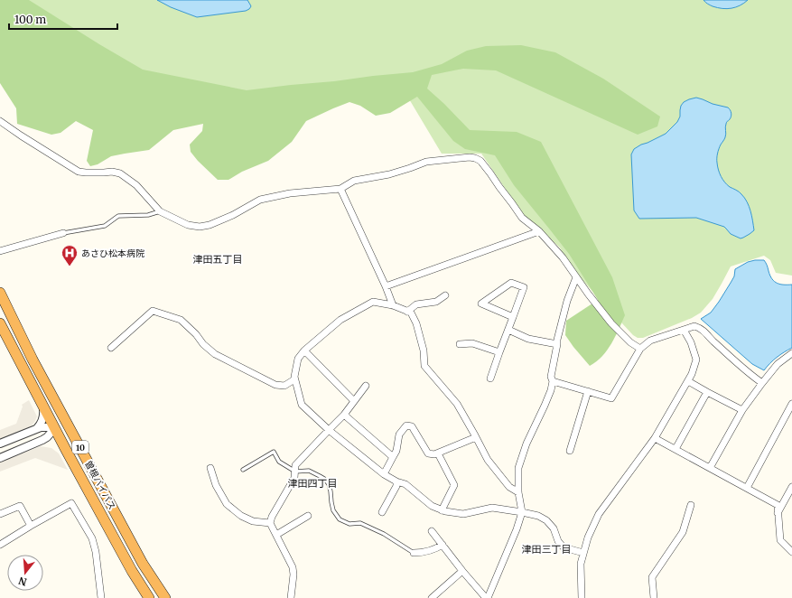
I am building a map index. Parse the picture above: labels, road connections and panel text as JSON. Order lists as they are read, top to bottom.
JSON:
{
  "streets": {
    "highway": ["10", "曽根バイパス"]
  },
  "districts": ["津田五丁目", "津田四丁目", "津田三丁目"],
  "places": {
    "hospital": ["あさひ松本病院"]
  },
  "scale_bar": "100 m",
  "north": "bottom"
}
